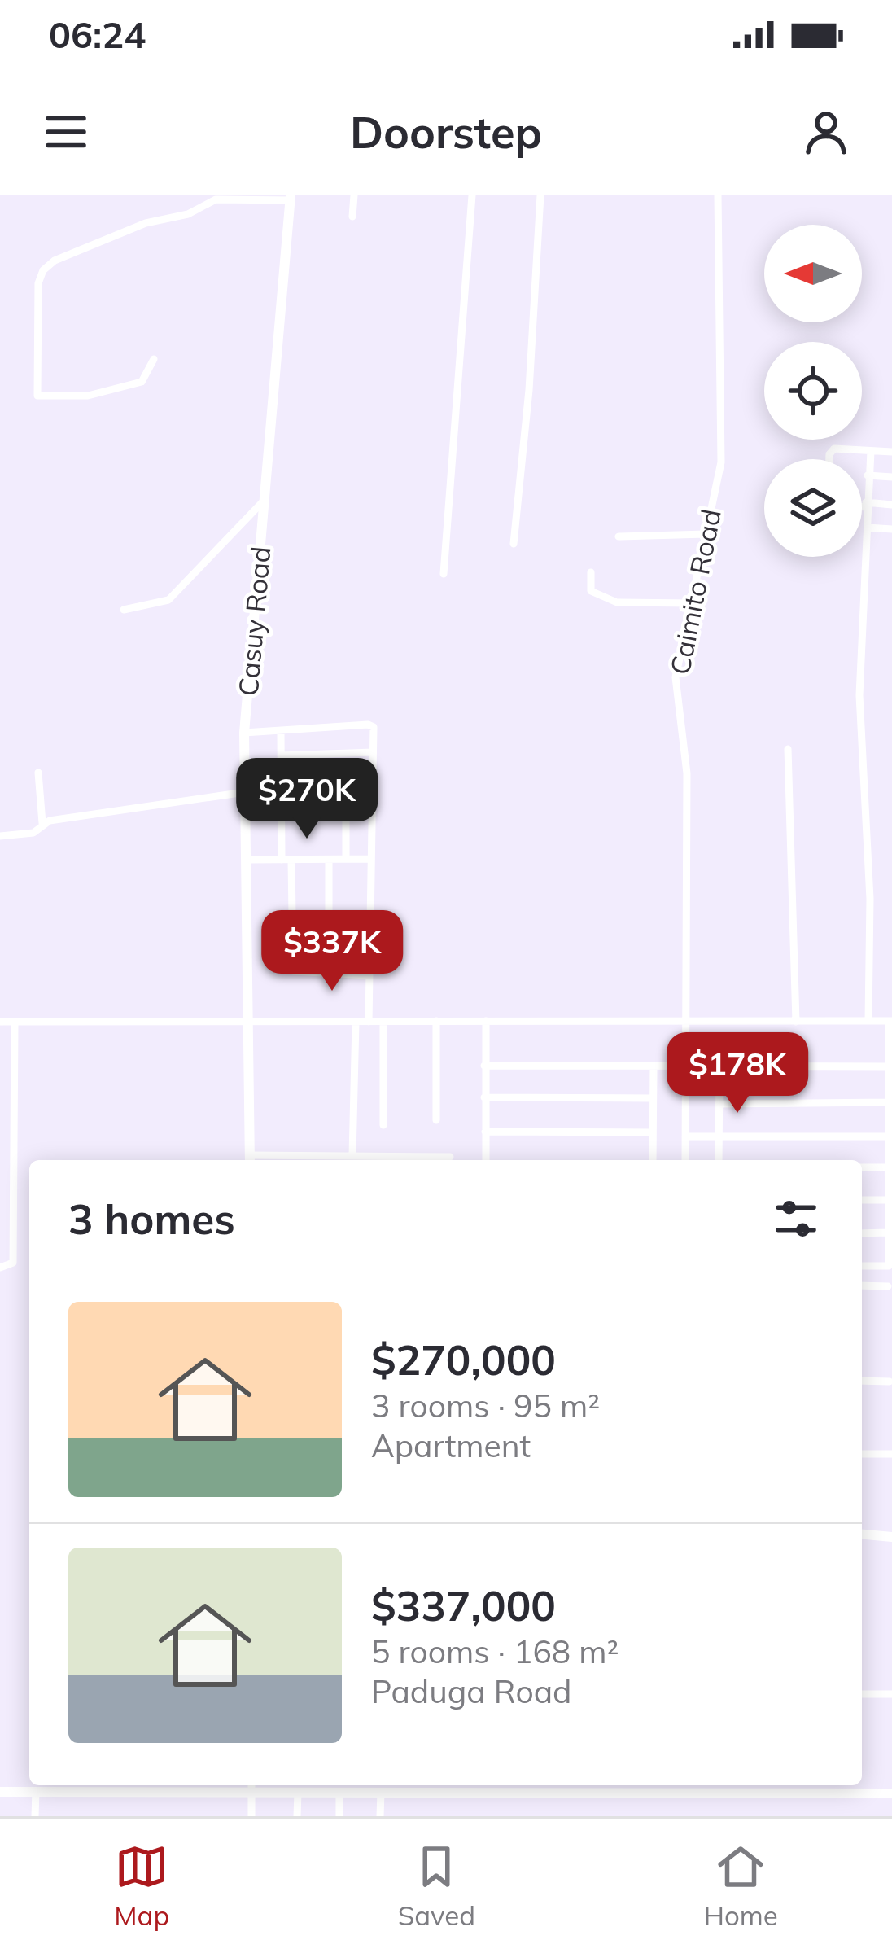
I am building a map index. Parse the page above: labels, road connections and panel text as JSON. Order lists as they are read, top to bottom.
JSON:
{
  "streets": {
    "street": ["Caimito Road", "Casuy Road"]
  },
  "north": "left",
  "page": {
    "status": "06:24",
    "header": "Doorstep",
    "price": ["$270K", "$337K", "$178K"],
    "heading": "3 homes",
    "list": [
      {
        "name": "$270,000",
        "note": "3 rooms · 95 m² · Apartment"
      },
      {
        "name": "$337,000",
        "note": "5 rooms · 168 m² · Paduga Road"
      }
    ],
    "tabs": ["Map", "Saved", "Home"]
  }
}
